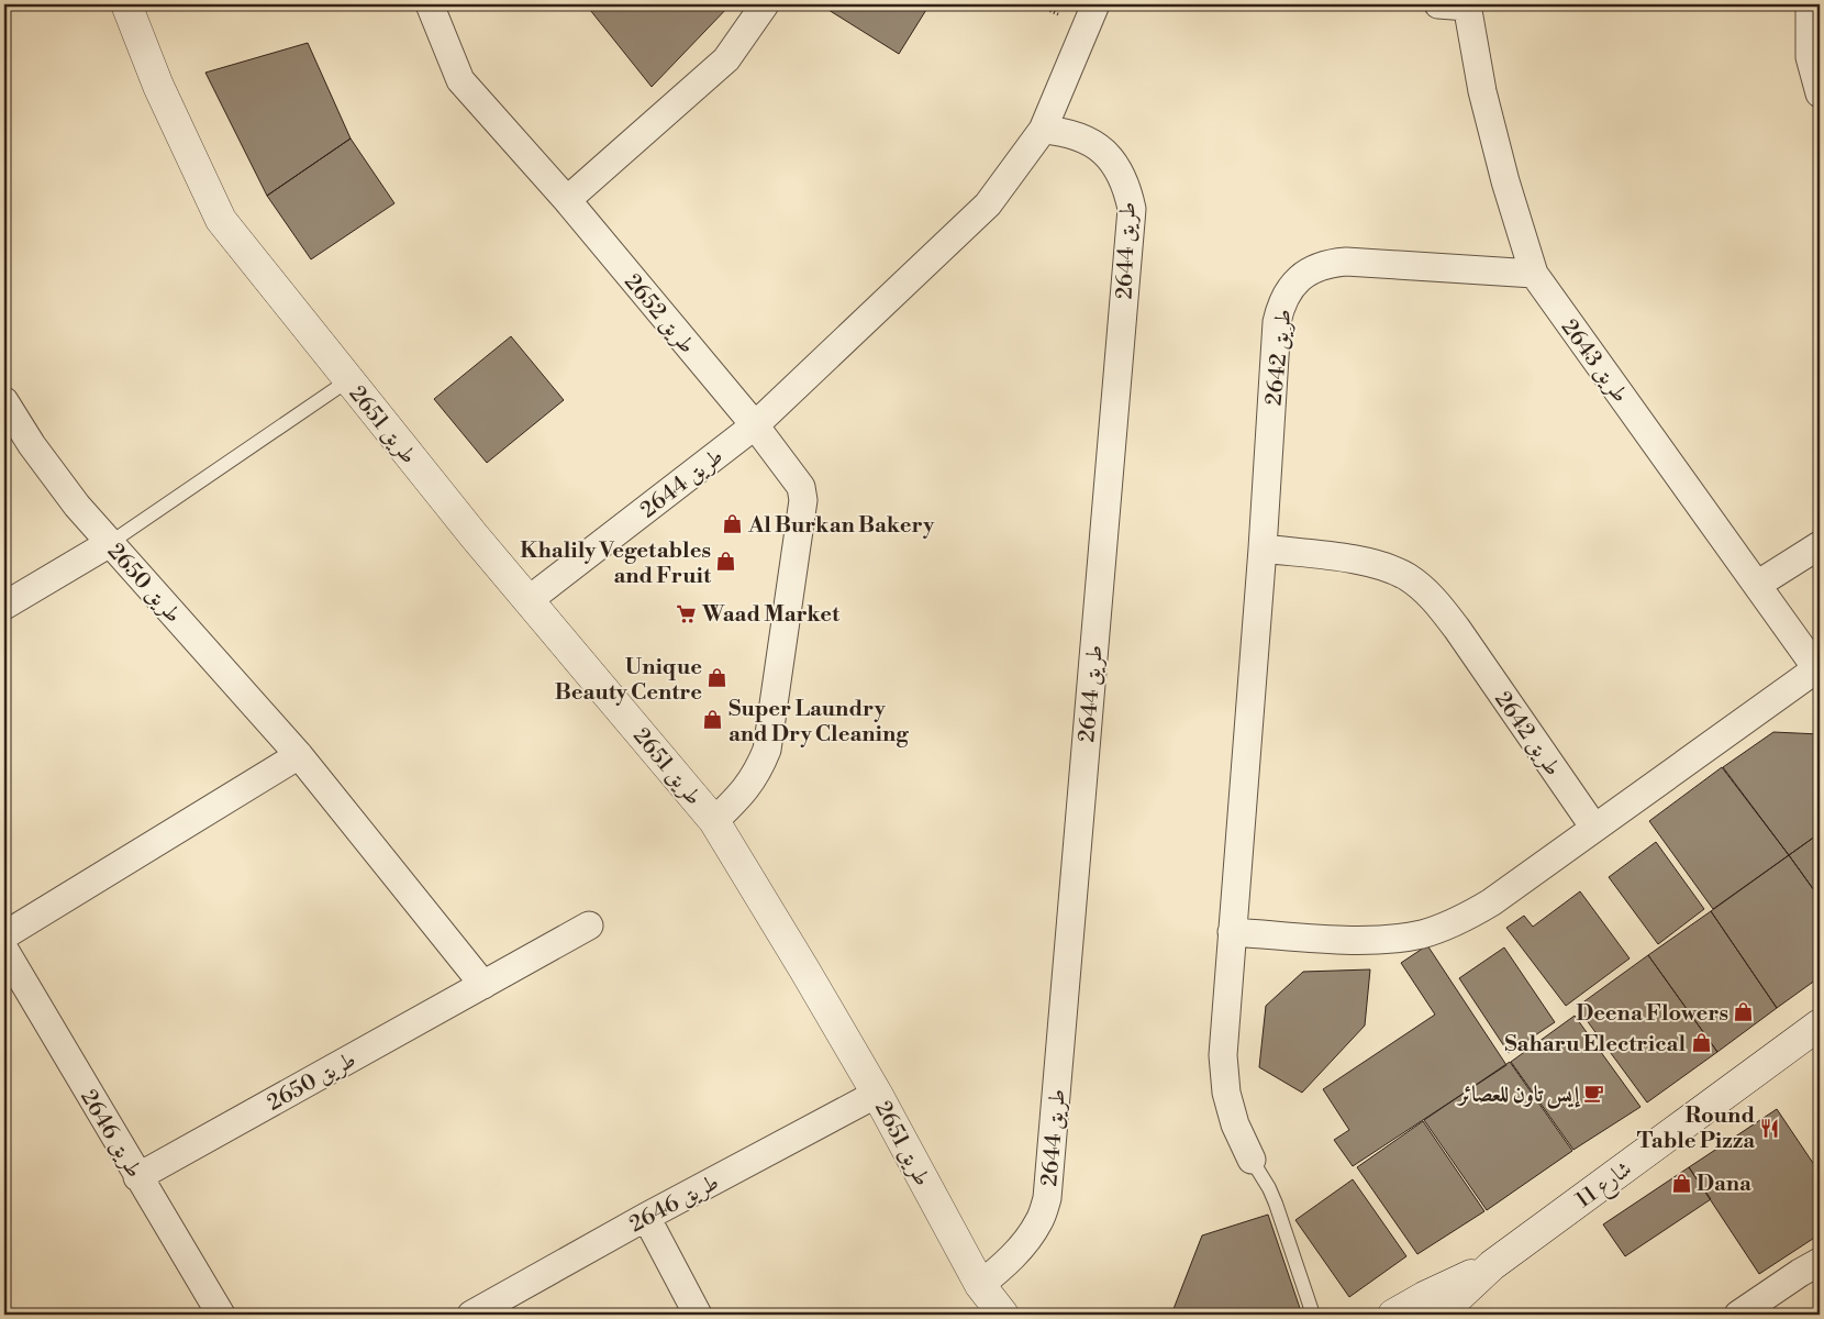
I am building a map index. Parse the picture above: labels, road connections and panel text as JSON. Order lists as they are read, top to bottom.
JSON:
{
  "streets": {
    "street": [
      "طريق 2644",
      "طريق 2652",
      "طريق 2642",
      "طريق 2643",
      "طريق 2651",
      "طريق 2650",
      "طريق 2646",
      "شارع 11"
    ]
  },
  "crossings": [
    ["طريق 2644", "طريق 2652"],
    ["طريق 2644", "طريق 2651"],
    ["طريق 2642", "طريق 2643"],
    ["طريق 2651", "طريق 2646"],
    ["طريق 2650", "طريق 2646"]
  ],
  "places": {
    "shop": [
      "Al Burkan Bakery",
      "Khalily Vegetables and Fruit",
      "Unique Beauty Centre",
      "Super Laundry and Dry Cleaning",
      "Deena Flowers",
      "Saharu Electrical",
      "Dana"
    ],
    "supermarket": ["Waad Market"],
    "cafe": ["إيس تاون للعصائر"],
    "restaurant": ["Round Table Pizza"]
  }
}
